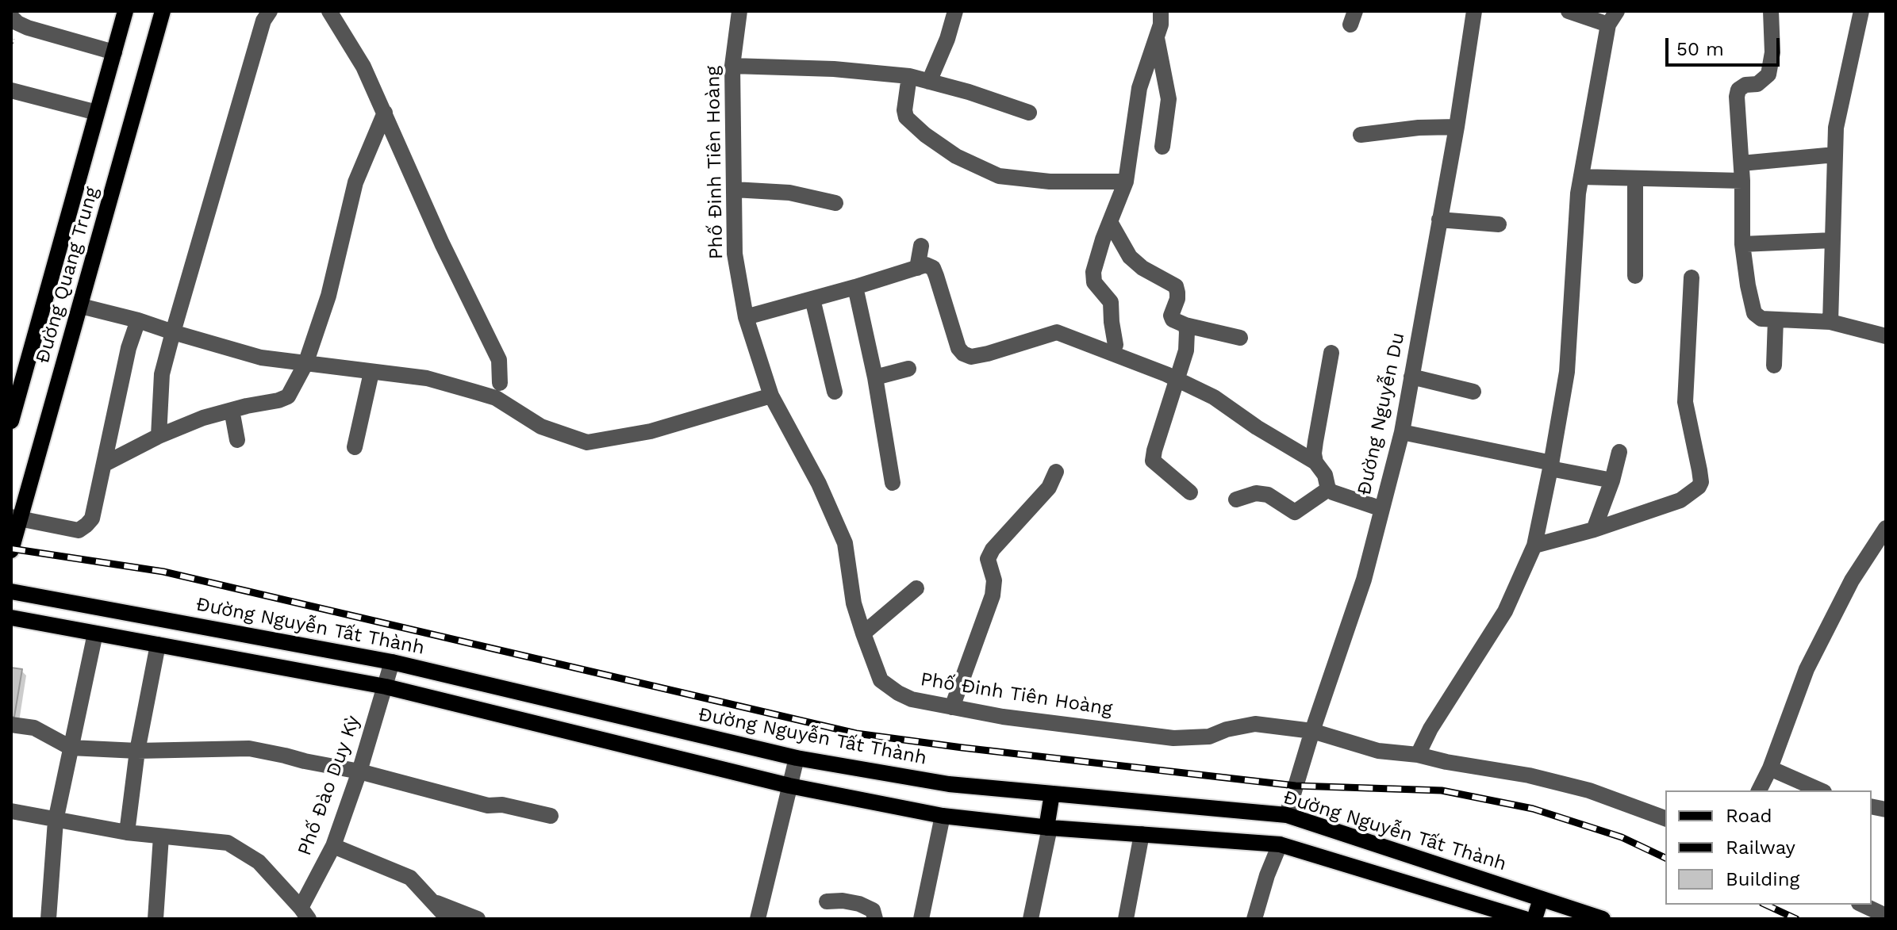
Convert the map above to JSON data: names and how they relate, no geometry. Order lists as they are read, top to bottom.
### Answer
{
  "streets": {
    "main road": ["Đường Quang Trung", "Đường Nguyễn Tất Thành"],
    "street": ["Phố Đinh Tiên Hoàng", "Đường Nguyễn Du", "Phố Đào Duy Kỳ"]
  },
  "crossings": [
    ["Phố Đinh Tiên Hoàng", "Đường Nguyễn Du"],
    ["Đường Nguyễn Du", "Đường Nguyễn Tất Thành"],
    ["Đường Nguyễn Tất Thành", "Phố Đào Duy Kỳ"]
  ],
  "legend": ["Road", "Railway", "Building"],
  "scale_bar": "50 m"
}
